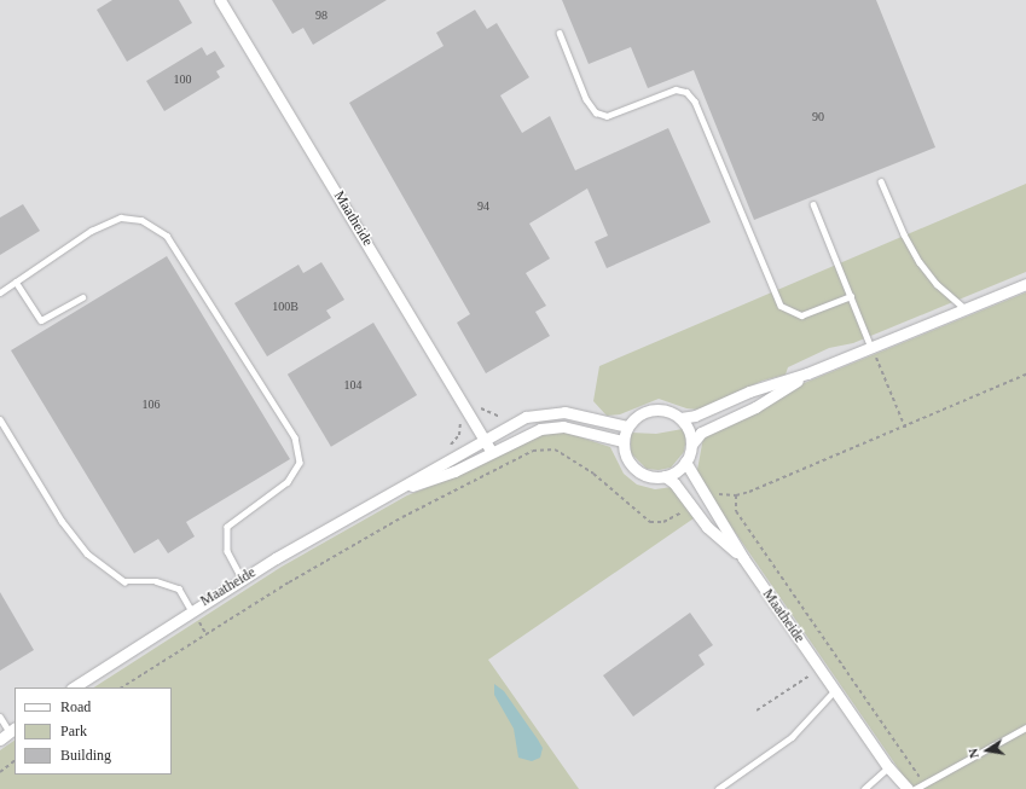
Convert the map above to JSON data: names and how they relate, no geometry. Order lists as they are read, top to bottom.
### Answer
{
  "streets": {
    "street": ["Maatheide"]
  },
  "house_numbers": [
    "98",
    "100",
    "90",
    "94",
    "100B",
    "104",
    "106"
  ],
  "legend": ["Road", "Park", "Building"],
  "north": "left"
}
